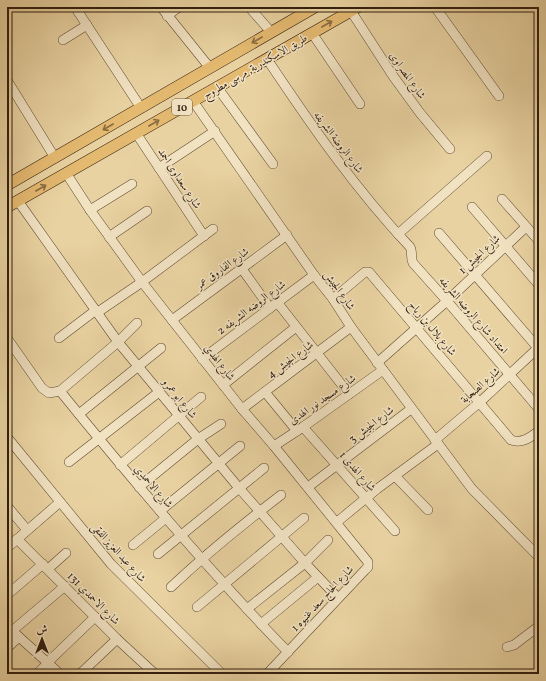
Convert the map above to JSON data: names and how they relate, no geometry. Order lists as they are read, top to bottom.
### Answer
{
  "streets": {
    "main road": ["طريق الاسكندرية, مرسى مطروح", "10"],
    "street": [
      "شارع المصراوى",
      "شارع الروضة الشريفه",
      "شارع سعداوى احمد",
      "شارع الجيش 1",
      "شارع الفاروق عمر",
      "شارع الجيش",
      "شارع الروضه الشريفه 2",
      "امتداد شارع الروضه الشريفه",
      "شارع بلال بن رباح",
      "شارع الجيش 4",
      "شارع الهدي",
      "شارع الصحابة",
      "شارع ابو عمرو",
      "شارع مسجد نور الهدى",
      "شارع الجيش 3",
      "شارع الهدى 1",
      "شارع الاحمدي",
      "شارع عبد العزيز الفقى",
      "شارع الاحمدي 131",
      "شارع الحاج سعد غنيوه 1"
    ]
  },
  "crossings": [
    ["طريق الاسكندرية, مرسى مطروح", "شارع المصراوى"],
    ["طريق الاسكندرية, مرسى مطروح", "شارع الروضة الشريفه"],
    ["طريق الاسكندرية, مرسى مطروح", "شارع سعداوى احمد"],
    ["طريق الاسكندرية, مرسى مطروح", "شارع الجيش"],
    ["طريق الاسكندرية, مرسى مطروح", "شارع الهدي"],
    ["طريق الاسكندرية, مرسى مطروح", "شارع ابو عمرو"],
    ["شارع الروضة الشريفه", "امتداد شارع الروضه الشريفه"],
    ["شارع الجيش 1", "شارع الجيش"],
    ["شارع الجيش 1", "امتداد شارع الروضه الشريفه"],
    ["شارع الجيش 1", "شارع بلال بن رباح"],
    ["شارع الجيش 1", "شارع مسجد نور الهدى"],
    ["شارع الفاروق عمر", "شارع الجيش"],
    ["شارع الفاروق عمر", "شارع الهدي"],
    ["شارع الجيش", "شارع الروضه الشريفه 2"],
    ["شارع الجيش", "شارع بلال بن رباح"],
    ["شارع الجيش", "شارع الجيش 4"],
    ["شارع الجيش", "شارع الصحابة"],
    ["شارع الجيش", "شارع مسجد نور الهدى"],
    ["شارع الجيش", "شارع الجيش 3"],
    ["شارع الروضه الشريفه 2", "شارع الهدي"],
    ["امتداد شارع الروضه الشريفه", "شارع الصحابة"],
    ["شارع بلال بن رباح", "شارع الصحابة"],
    ["شارع الجيش 4", "شارع الهدي"],
    ["شارع الجيش 4", "شارع الهدى 1"],
    ["شارع الهدي", "شارع الصحابة"],
    ["شارع الهدي", "شارع مسجد نور الهدى"],
    ["شارع الهدي", "شارع الجيش 3"],
    ["شارع الهدي", "شارع الحاج سعد غنيوه 1"],
    ["شارع الصحابة", "شارع الهدى 1"],
    ["شارع ابو عمرو", "شارع الحاج سعد غنيوه 1"],
    ["شارع مسجد نور الهدى", "شارع الهدى 1"],
    ["شارع الجيش 3", "شارع الهدى 1"],
    ["شارع الاحمدي", "شارع الحاج سعد غنيوه 1"]
  ],
  "north": "top"
}
